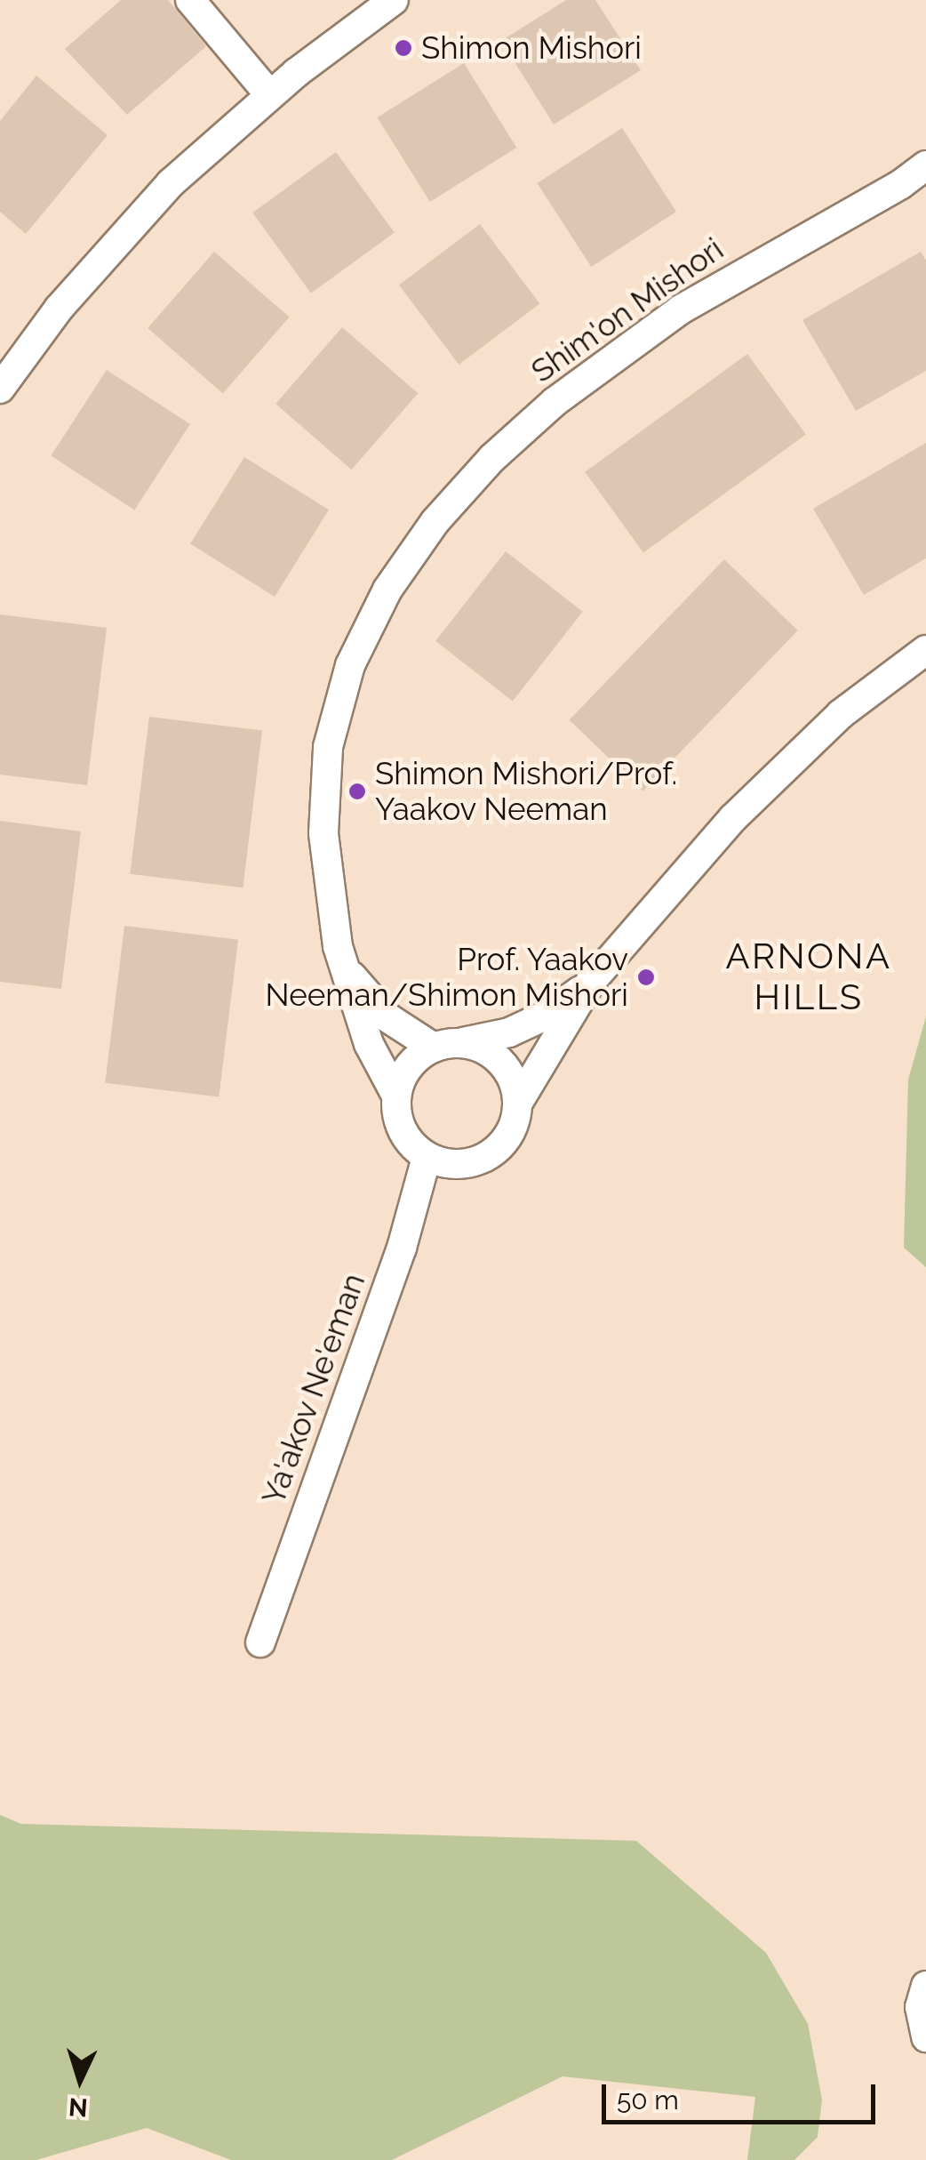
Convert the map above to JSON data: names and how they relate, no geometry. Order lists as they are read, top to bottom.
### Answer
{
  "streets": {
    "street": ["Shim'on Mishori", "Ya'akov Ne'eman"]
  },
  "crossings": [
    ["Shim'on Mishori", "Ya'akov Ne'eman"]
  ],
  "districts": ["ARNONA HILLS"],
  "places": ["Shimon Mishori", "Shimon Mishori/Prof. Yaakov Neeman", "Prof. Yaakov Neeman/Shimon Mishori"],
  "scale_bar": "50 m",
  "north": "bottom"
}
